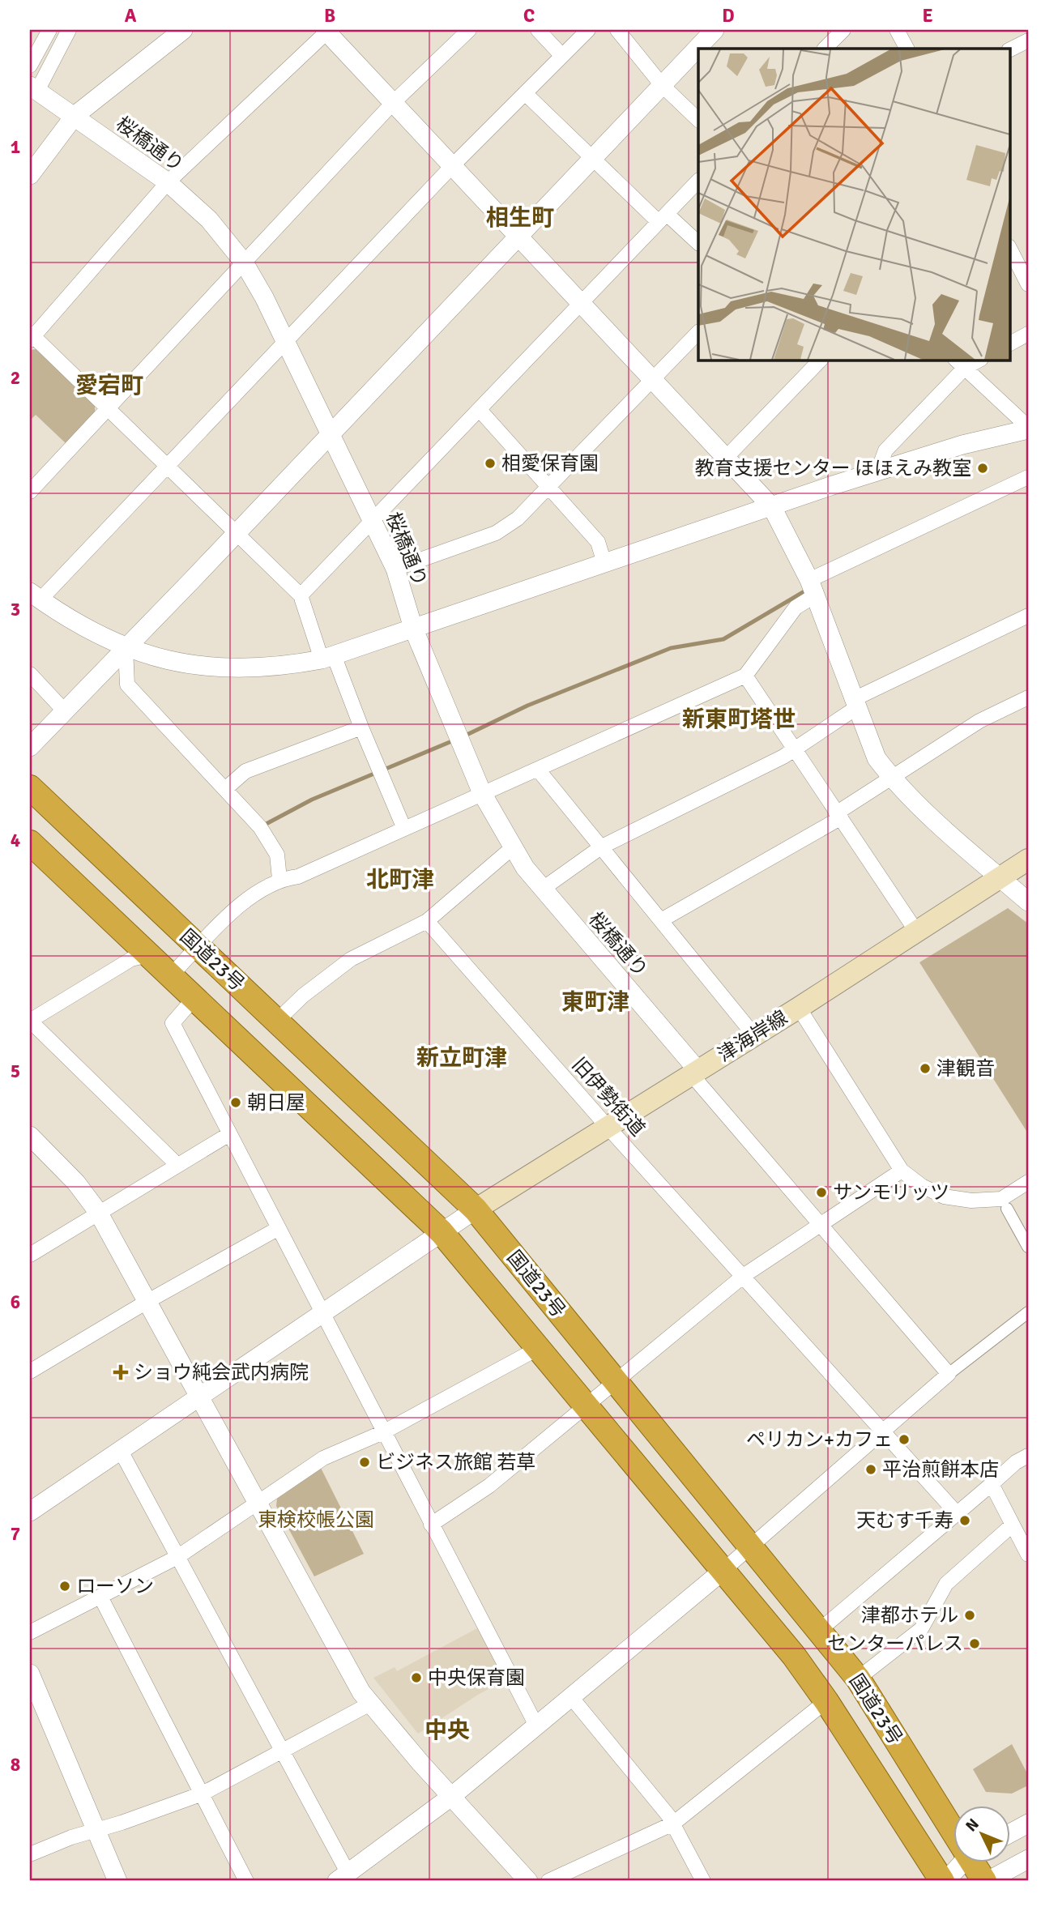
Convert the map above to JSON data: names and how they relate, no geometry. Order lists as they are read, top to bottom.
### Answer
{
  "streets": {
    "highway": ["国道23号"],
    "main road": ["津海岸線"],
    "street": ["桜橋通り", "旧伊勢街道"]
  },
  "crossings": [
    ["桜橋通り", "津海岸線"],
    ["国道23号", "津海岸線"],
    ["津海岸線", "旧伊勢街道"]
  ],
  "districts": [
    "相生町",
    "愛宕町",
    "新東町塔世",
    "北町津",
    "東町津",
    "新立町津",
    "中央"
  ],
  "parks": ["東検校帳公園"],
  "places": {
    "other": [
      "相愛保育園",
      "教育支援センター ほほえみ教室",
      "津観音",
      "朝日屋",
      "サンモリッツ",
      "ペリカン+カフェ",
      "ビジネス旅館 若草",
      "平治煎餅本店",
      "天むす千寿",
      "ローソン",
      "津都ホテル",
      "センターパレス",
      "中央保育園"
    ],
    "health": ["ショウ純会武内病院"]
  },
  "north": "top left",
  "grid": {
    "columns": [
      "A",
      "B",
      "C",
      "D",
      "E"
    ],
    "rows": [
      "1",
      "2",
      "3",
      "4",
      "5",
      "6",
      "7",
      "8"
    ]
  }
}
